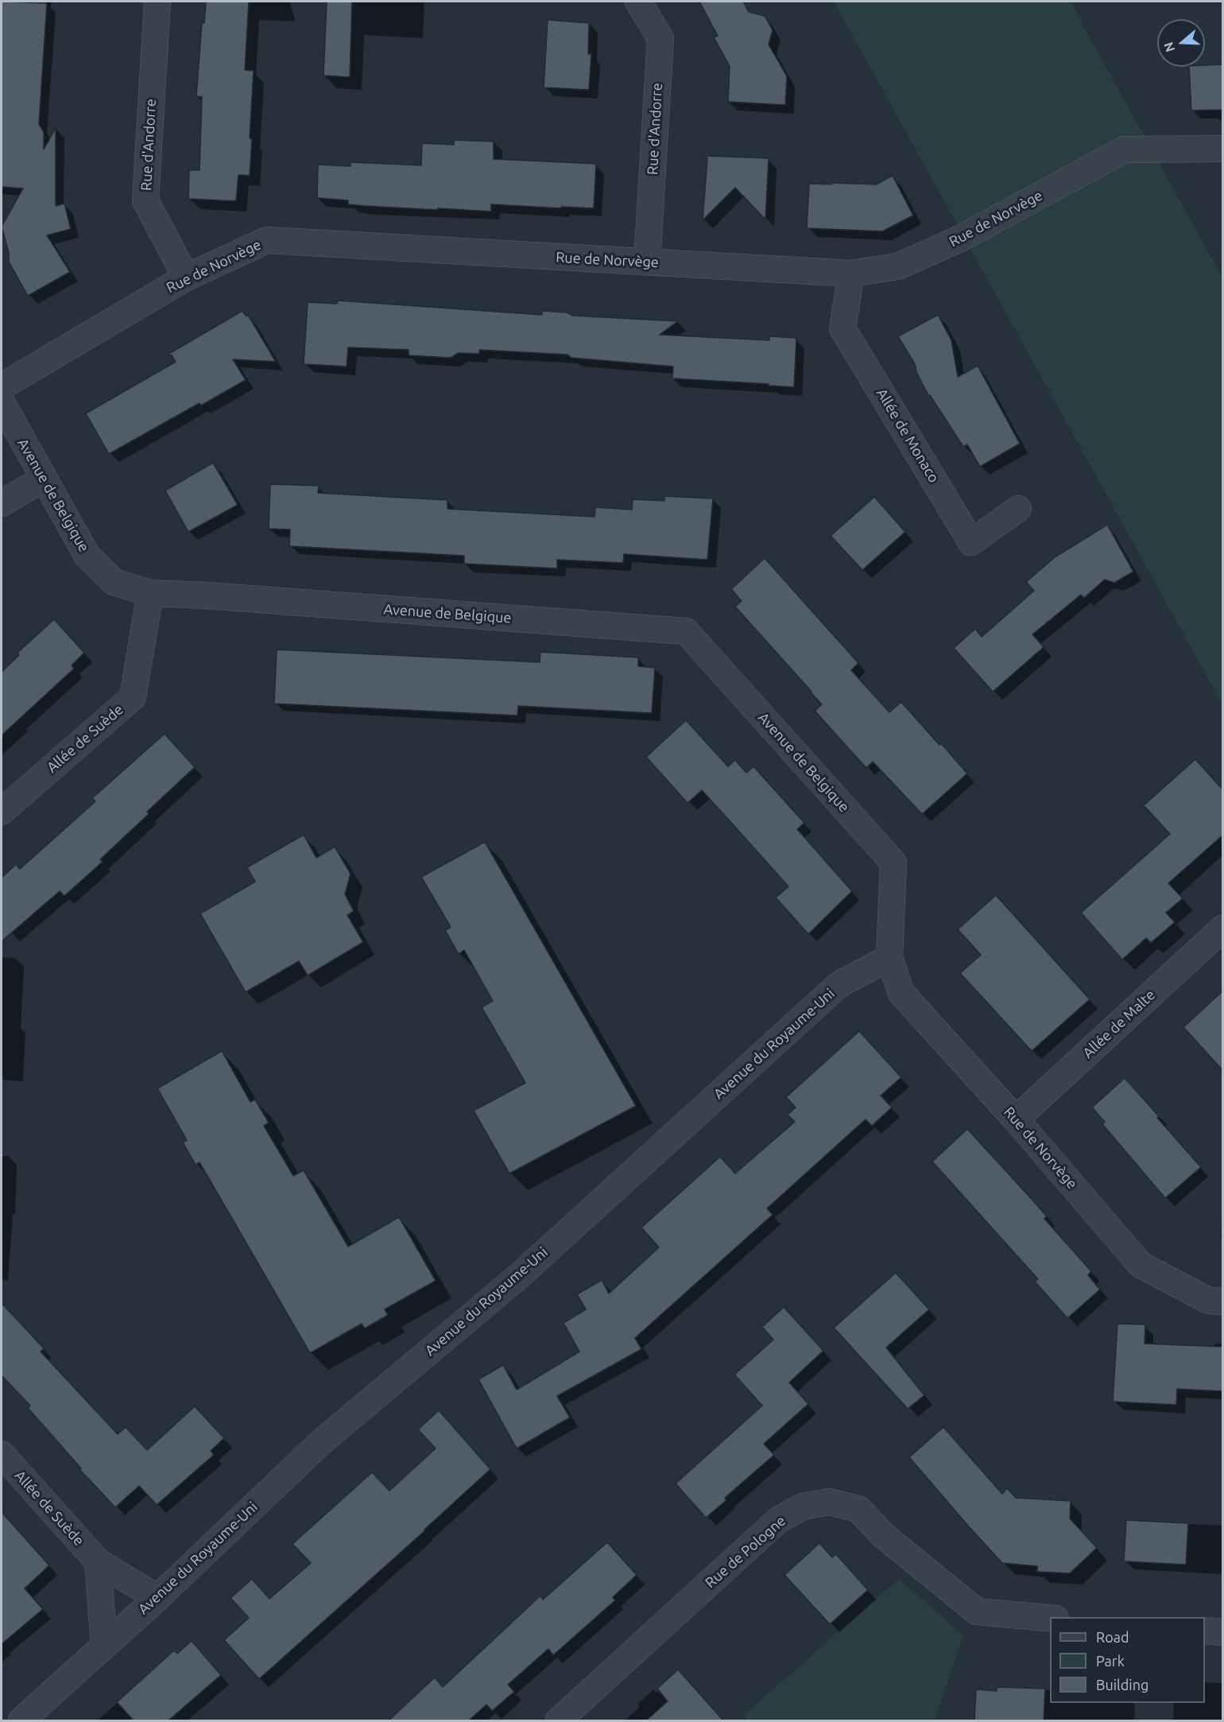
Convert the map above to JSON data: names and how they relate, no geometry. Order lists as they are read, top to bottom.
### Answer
{
  "streets": {
    "street": [
      "Rue d'Andorre",
      "Rue de Norvège",
      "Allée de Monaco",
      "Avenue de Belgique",
      "Allée de Suède",
      "Allée de Malte",
      "Avenue du Royaume-Uni",
      "Rue de Pologne"
    ]
  },
  "crossings": [
    ["Rue d'Andorre", "Rue de Norvège"],
    ["Rue de Norvège", "Allée de Monaco"],
    ["Rue de Norvège", "Avenue de Belgique"],
    ["Rue de Norvège", "Allée de Malte"],
    ["Rue de Norvège", "Avenue du Royaume-Uni"],
    ["Avenue de Belgique", "Allée de Suède"],
    ["Avenue de Belgique", "Avenue du Royaume-Uni"],
    ["Allée de Suède", "Avenue du Royaume-Uni"]
  ],
  "legend": ["Road", "Park", "Building"],
  "north": "left"
}
